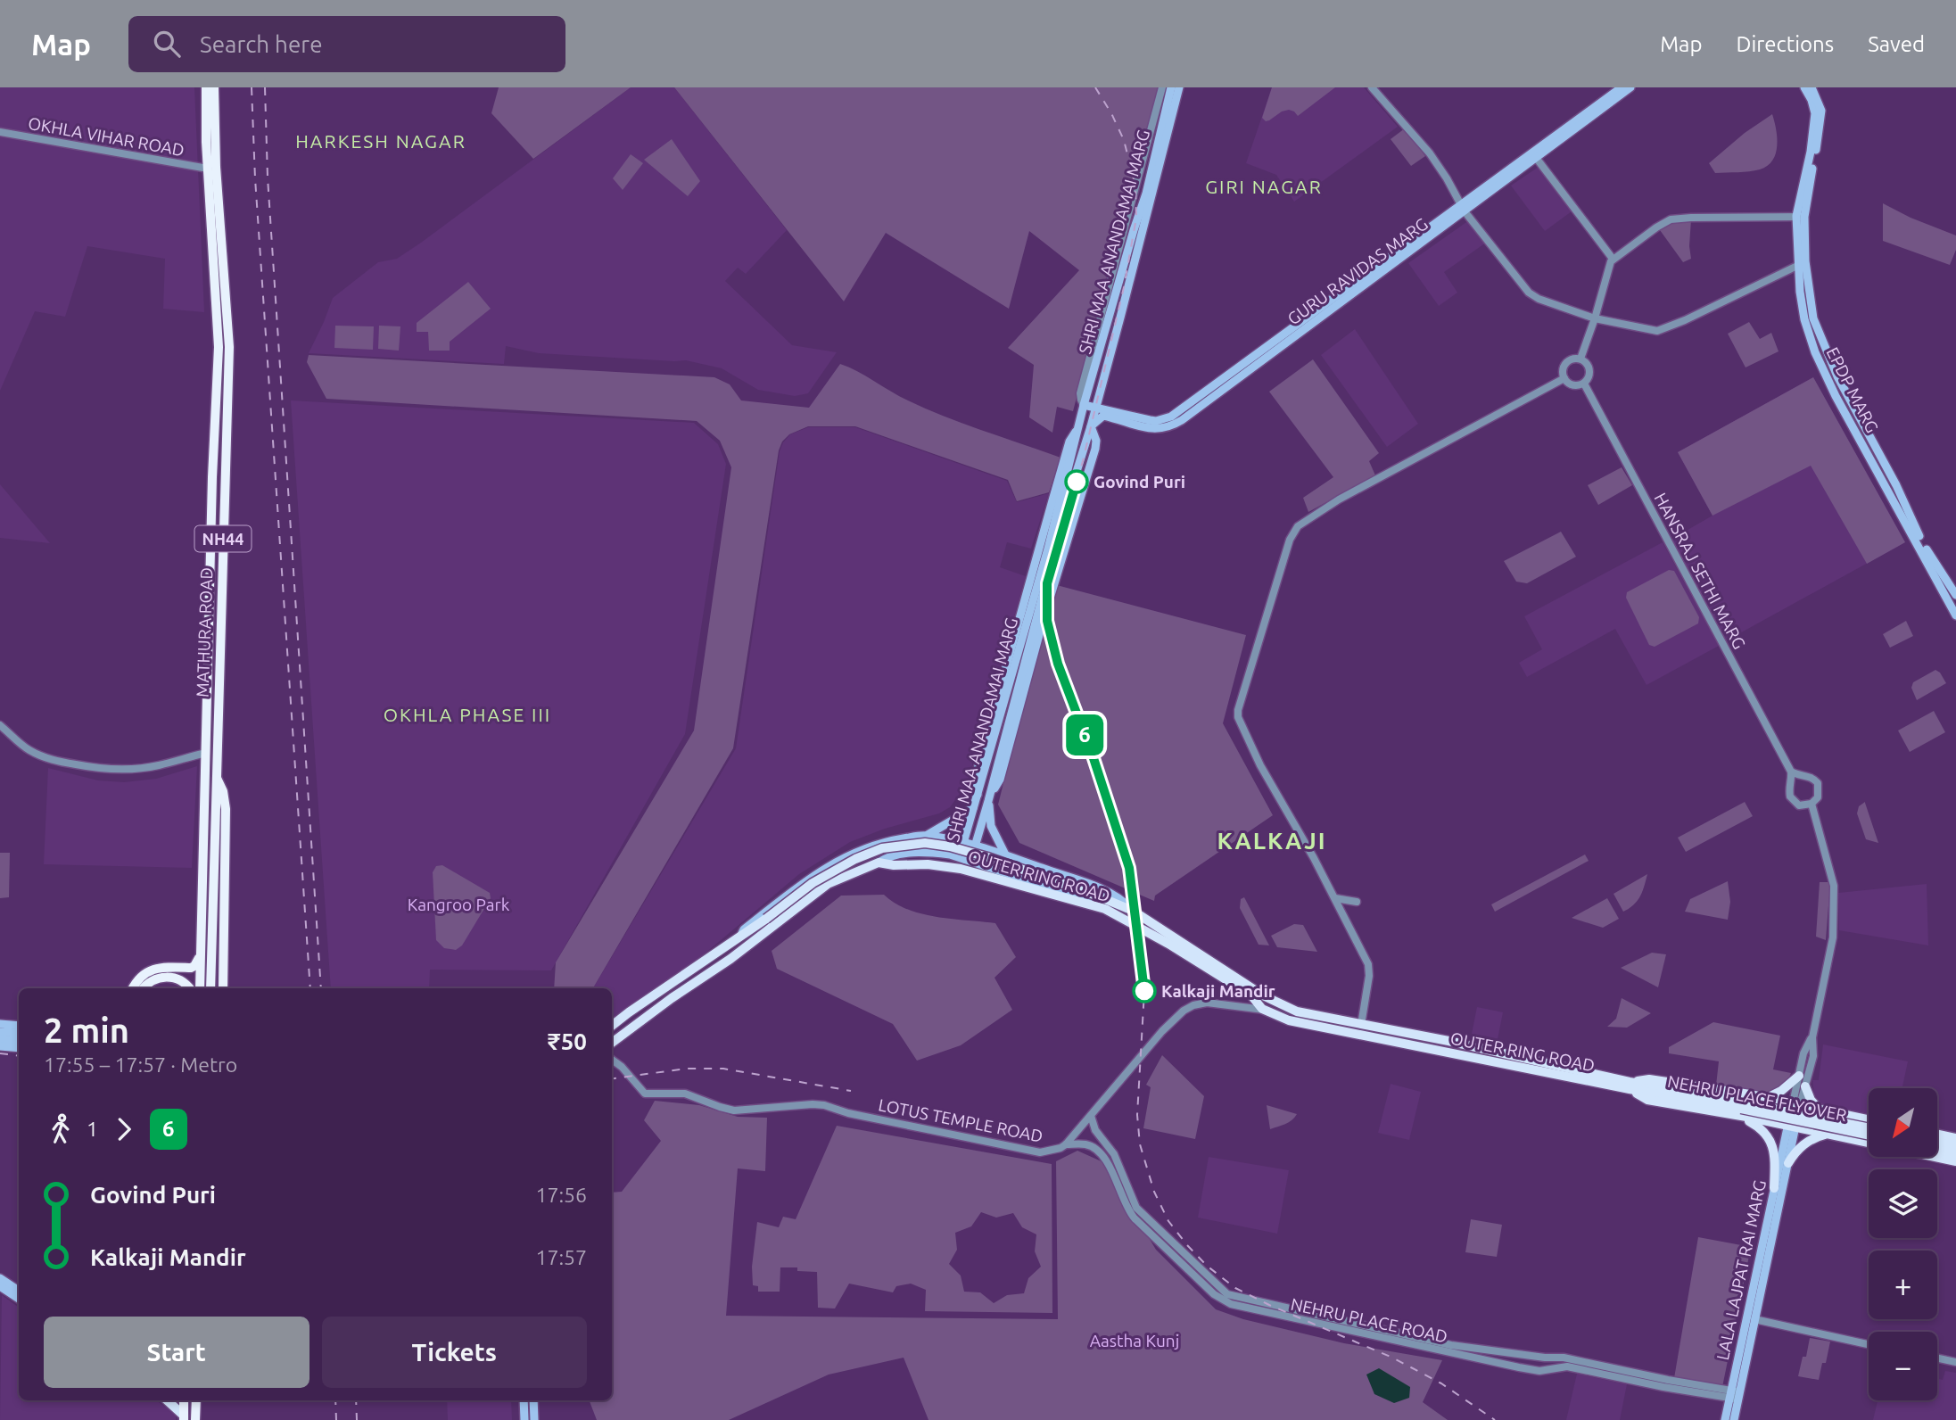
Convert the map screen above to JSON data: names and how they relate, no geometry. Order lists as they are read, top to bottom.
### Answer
{
  "streets": {
    "highway": ["NH44", "MATHURA ROAD"],
    "main road": [
      "SHRI MAA ANANDAMAI MARG",
      "GURU RAVIDAS MARG",
      "EPDP MARG",
      "OUTER RING ROAD",
      "NEHRU PLACE FLYOVER",
      "LALA LAJPAT RAI MARG"
    ],
    "street": [
      "OKHLA VIHAR ROAD",
      "HANSRAJ SETHI MARG",
      "LOTUS TEMPLE ROAD",
      "NEHRU PLACE ROAD"
    ]
  },
  "crossings": [
    ["OKHLA VIHAR ROAD", "MATHURA ROAD"],
    ["SHRI MAA ANANDAMAI MARG", "GURU RAVIDAS MARG"],
    ["OUTER RING ROAD", "NEHRU PLACE FLYOVER"],
    ["OUTER RING ROAD", "LOTUS TEMPLE ROAD"],
    ["LOTUS TEMPLE ROAD", "NEHRU PLACE ROAD"],
    ["LALA LAJPAT RAI MARG", "NEHRU PLACE ROAD"]
  ],
  "districts": [
    "HARKESH NAGAR",
    "GIRI NAGAR",
    "OKHLA PHASE III",
    "KALKAJI"
  ],
  "parks": ["Kangroo Park", "Aastha Kunj"],
  "places": ["Govind Puri", "Kalkaji Mandir"],
  "lines": ["metro line 6"],
  "north": "bottom left",
  "page": {
    "header": "Map",
    "search": "Search here",
    "nav": ["Map", "Directions", "Saved"],
    "on_map": "6",
    "heading": ["2 min", "17:55 – 17:57 · Metro", "₹50"],
    "map_buttons": ["+", "−"],
    "legs": ["1", "6"],
    "list": [
      {
        "name": "Govind Puri",
        "value": "17:56"
      },
      {
        "name": "Kalkaji Mandir",
        "value": "17:57"
      }
    ],
    "buttons": ["Start", "Tickets"]
  }
}
